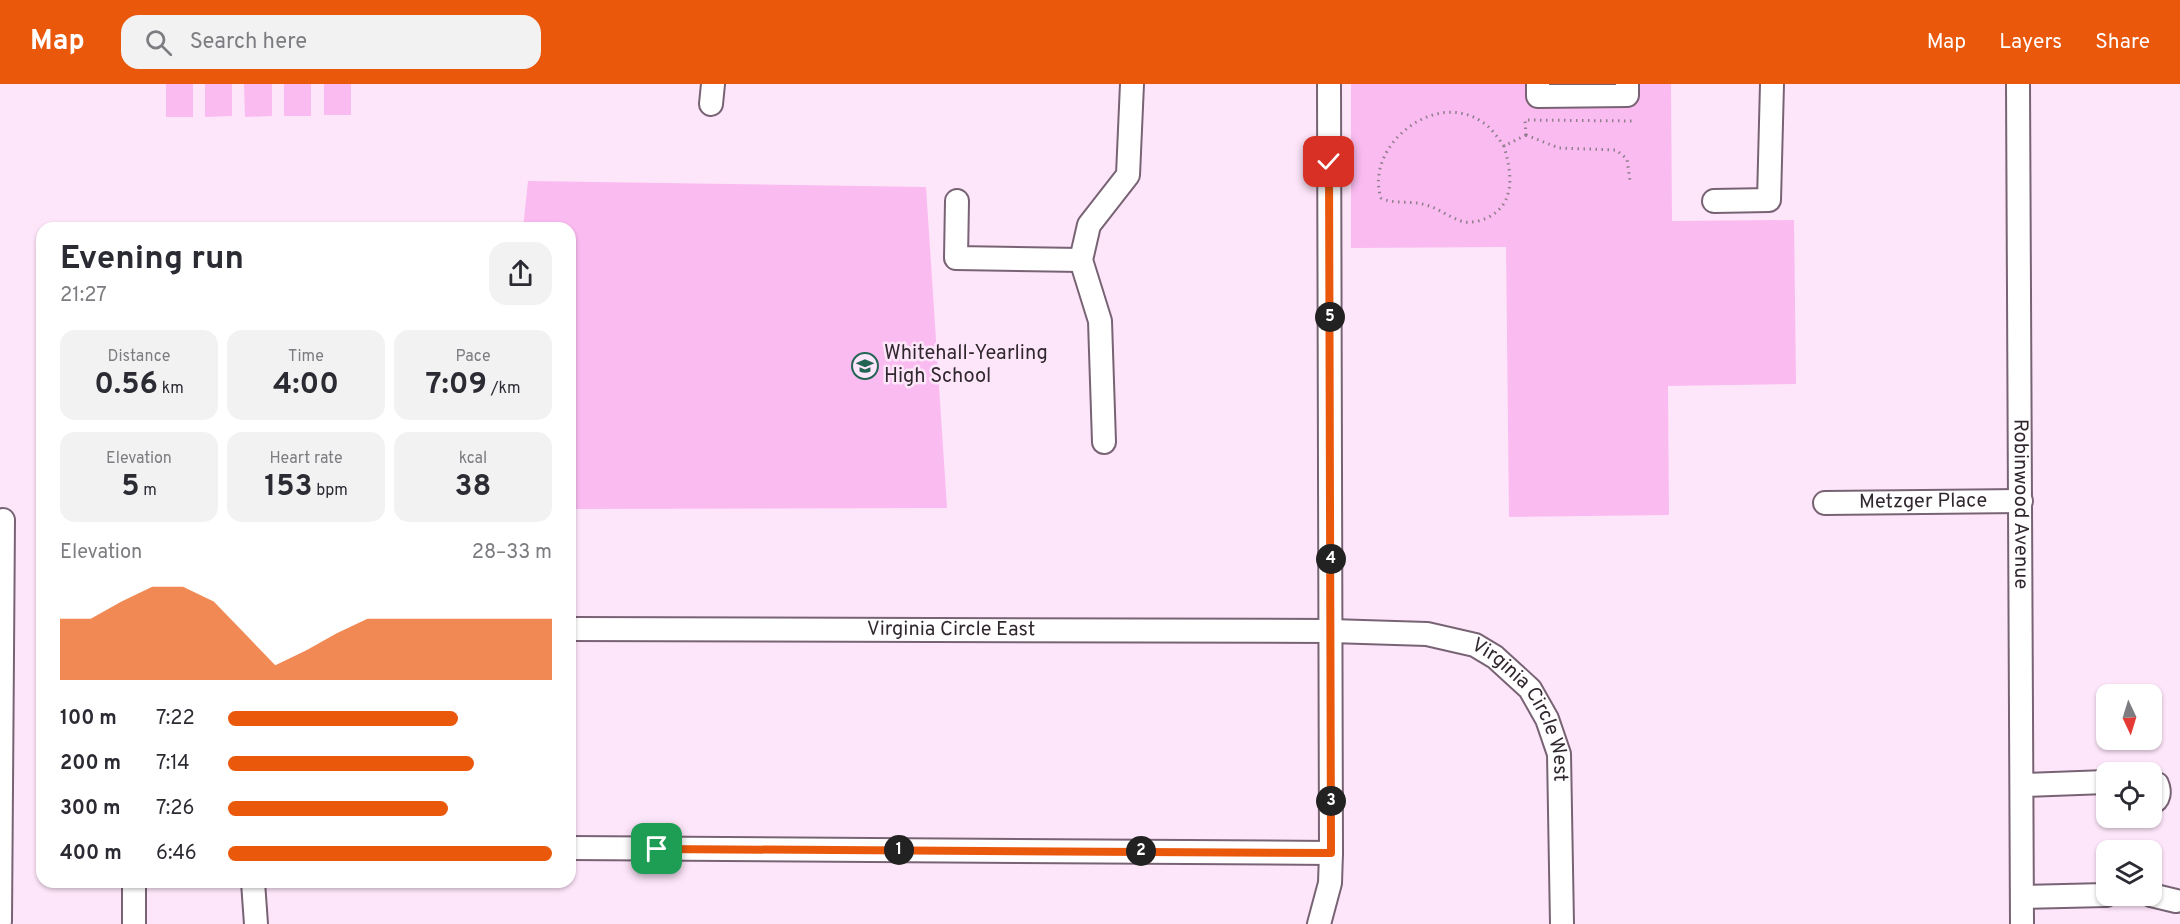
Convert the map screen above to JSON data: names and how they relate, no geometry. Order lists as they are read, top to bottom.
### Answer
{
  "streets": {
    "street": [
      "Metzger Place",
      "Robinwood Avenue",
      "Virginia Circle East",
      "Virginia Circle West"
    ]
  },
  "crossings": [
    ["Metzger Place", "Robinwood Avenue"],
    ["Virginia Circle East", "Virginia Circle West"]
  ],
  "places": {
    "school or university": ["Whitehall-Yearling High School"]
  },
  "north": "bottom",
  "page": {
    "header": "Map",
    "search": "Search here",
    "nav": ["Map", "Layers", "Share"],
    "heading": ["Evening run", "21:27"],
    "pins": [
      "5",
      "4",
      "3",
      "1",
      "2"
    ],
    "stats": [
      ["Distance", "0.56 km"],
      ["Time", "4:00"],
      ["Pace", "7:09 /km"],
      ["Elevation", "5 m"],
      ["Heart rate", "153 bpm"],
      ["kcal", "38"]
    ],
    "chart": ["Elevation", "28–33 m"],
    "list": [
      {
        "name": "100 m",
        "note": "7:22"
      },
      {
        "name": "200 m",
        "note": "7:14"
      },
      {
        "name": "300 m",
        "note": "7:26"
      },
      {
        "name": "400 m",
        "note": "6:46"
      }
    ]
  }
}
